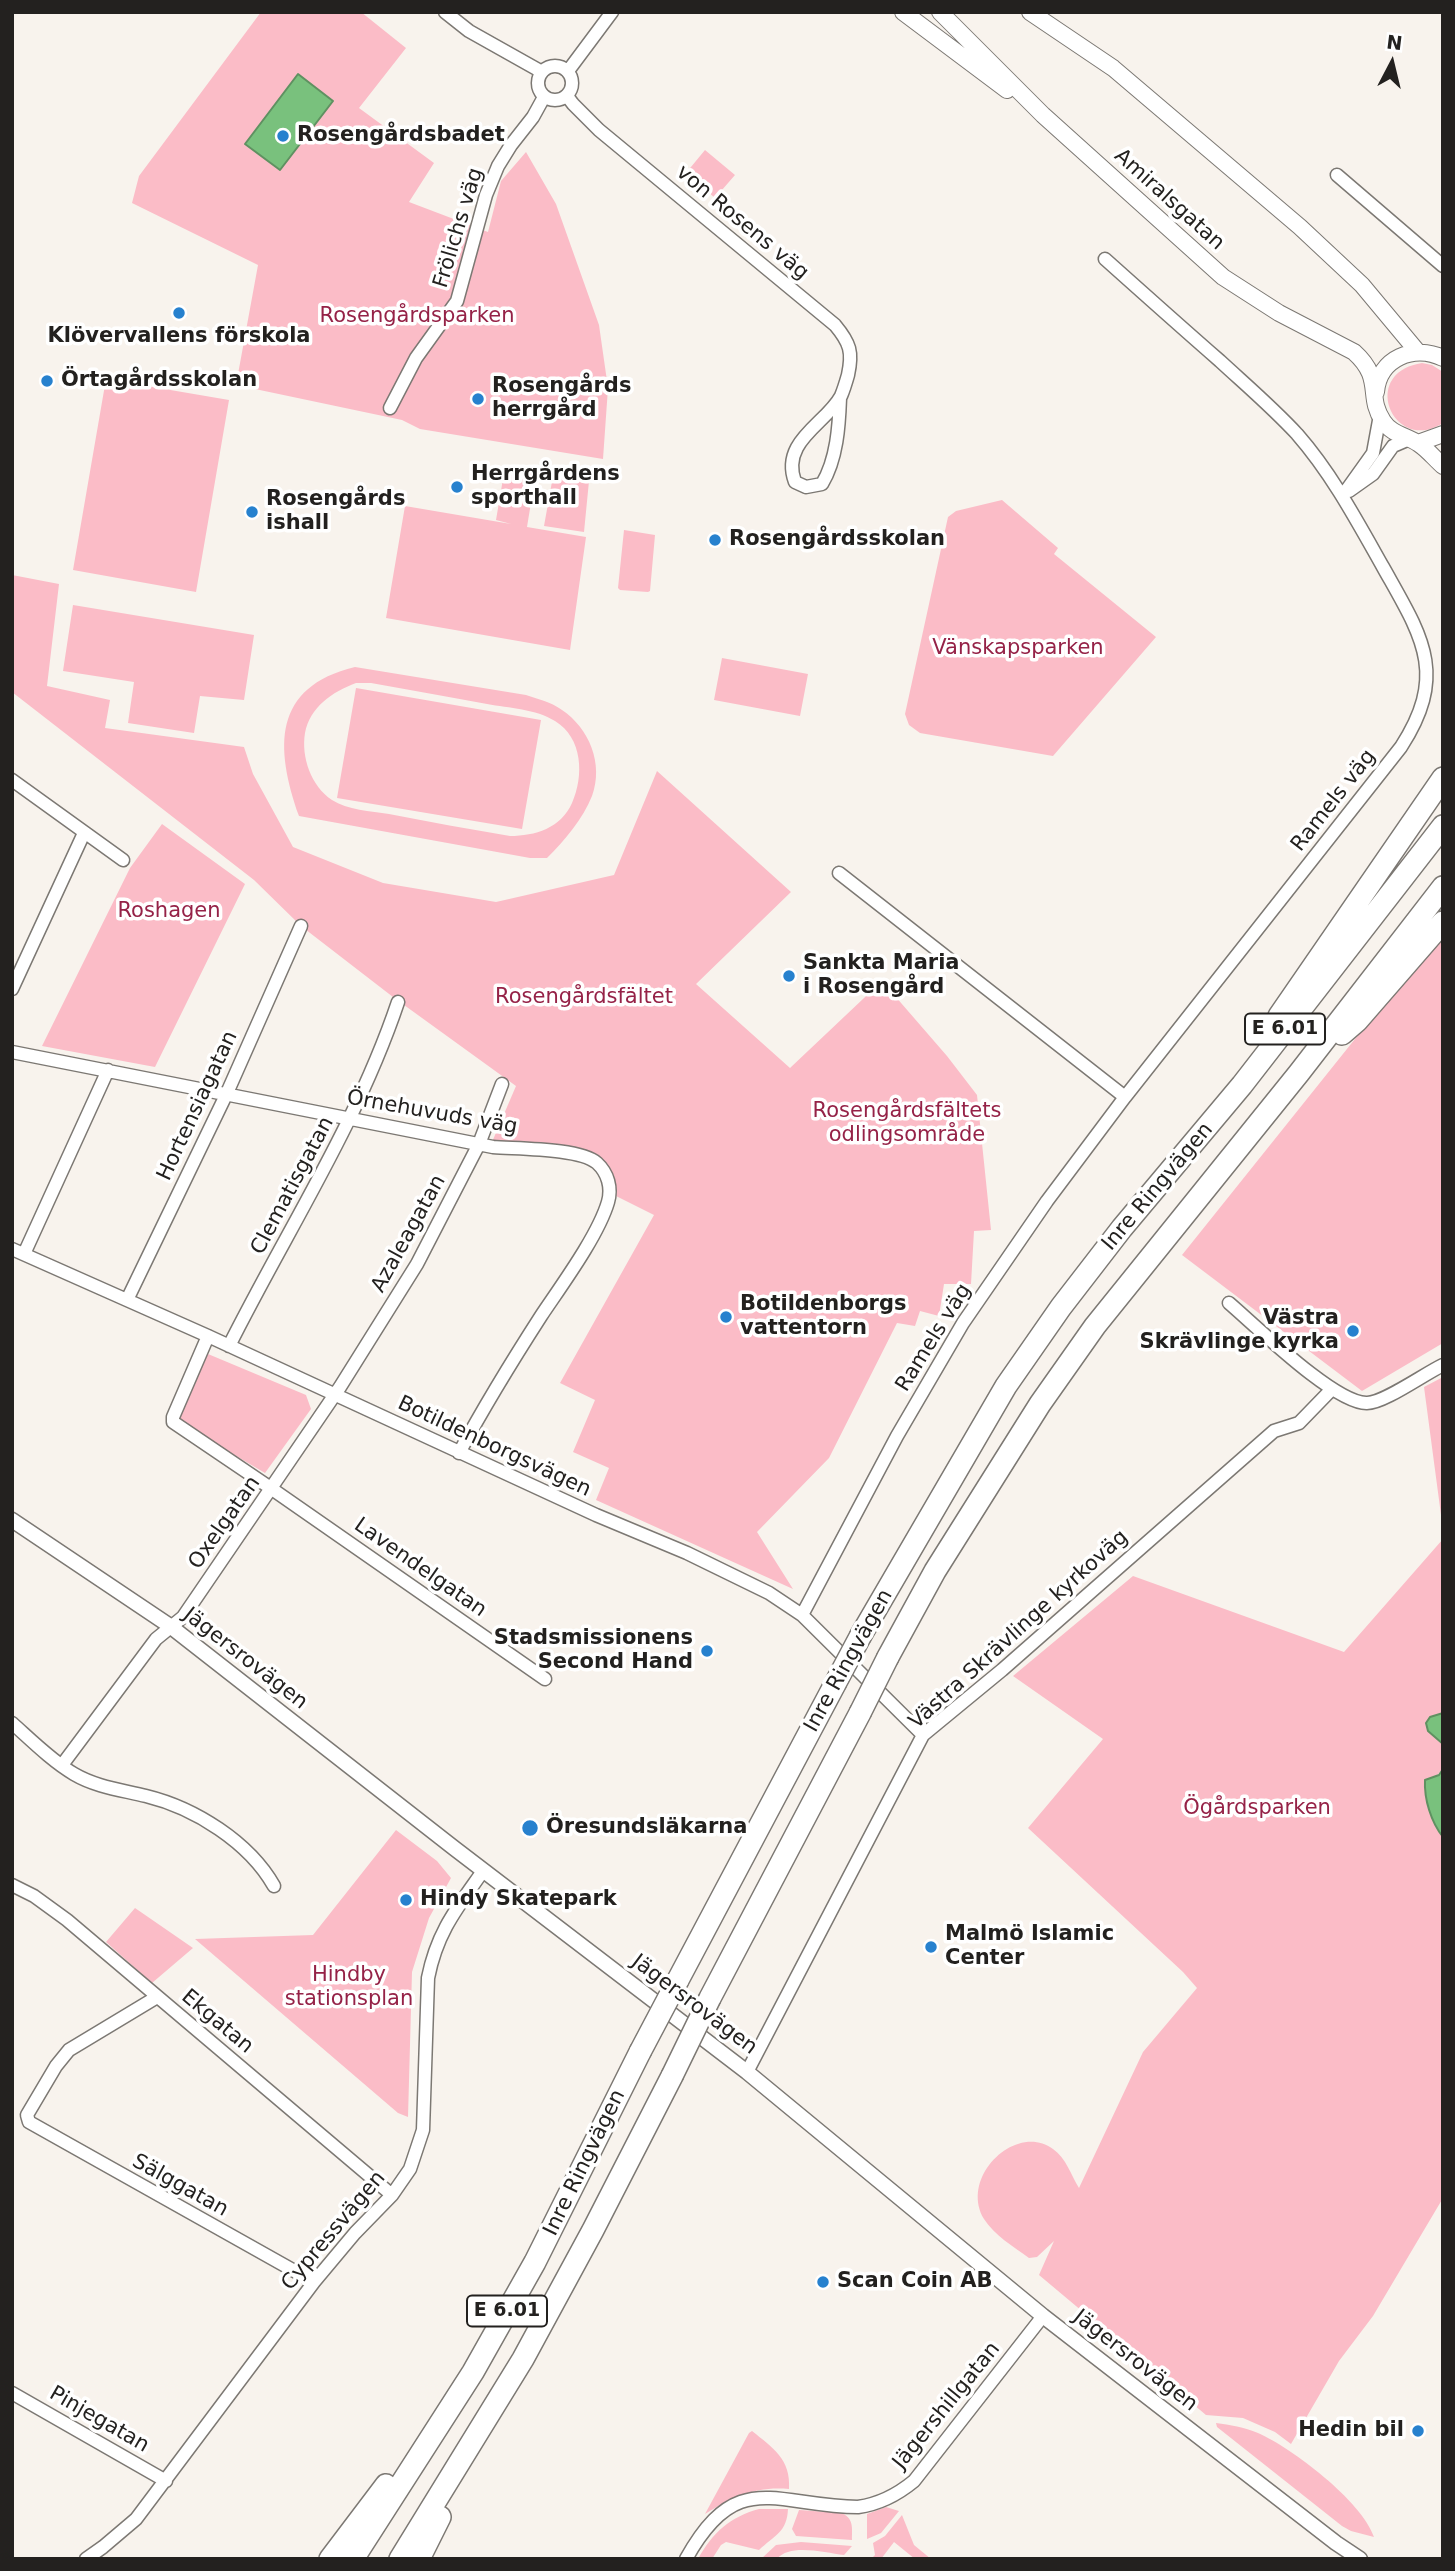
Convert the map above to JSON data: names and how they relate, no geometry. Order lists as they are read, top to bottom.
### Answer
{
  "streets": {
    "highway": ["E 6.01", "Inre Ringvägen"],
    "main road": ["Amiralsgatan"],
    "street": [
      "von Rosens väg",
      "Frölichs väg",
      "Ramels väg",
      "Hortensiagatan",
      "Örnehuvuds väg",
      "Clematisgatan",
      "Azaleagatan",
      "Botildenborgsvägen",
      "Oxelgatan",
      "Lavendelgatan",
      "Västra Skrävlinge kyrkoväg",
      "Jägersrovägen",
      "Ekgatan",
      "Sälggatan",
      "Cypressvägen",
      "Jägershillgatan",
      "Pinjegatan"
    ]
  },
  "crossings": [
    ["von Rosens väg", "Frölichs väg"],
    ["Ramels väg", "Botildenborgsvägen"],
    ["Hortensiagatan", "Örnehuvuds väg"],
    ["Hortensiagatan", "Botildenborgsvägen"],
    ["Örnehuvuds väg", "Clematisgatan"],
    ["Örnehuvuds väg", "Azaleagatan"],
    ["Örnehuvuds väg", "Botildenborgsvägen"],
    ["Clematisgatan", "Botildenborgsvägen"],
    ["Azaleagatan", "Botildenborgsvägen"],
    ["Azaleagatan", "Oxelgatan"],
    ["Botildenborgsvägen", "Oxelgatan"],
    ["Botildenborgsvägen", "Lavendelgatan"],
    ["Botildenborgsvägen", "Västra Skrävlinge kyrkoväg"],
    ["Oxelgatan", "Lavendelgatan"],
    ["Oxelgatan", "Jägersrovägen"],
    ["Västra Skrävlinge kyrkoväg", "Jägersrovägen"],
    ["Jägersrovägen", "Cypressvägen"],
    ["Jägersrovägen", "Jägershillgatan"],
    ["Ekgatan", "Sälggatan"],
    ["Ekgatan", "Cypressvägen"],
    ["Sälggatan", "Cypressvägen"],
    ["Cypressvägen", "Pinjegatan"]
  ],
  "parks": [
    "Rosengårdsparken",
    "Vänskapsparken",
    "Roshagen",
    "Rosengårdsfältet",
    "Rosengårdsfältets odlingsområde",
    "Ögårdsparken",
    "Hindby stationsplan"
  ],
  "places": [
    "Rosengårdsbadet",
    "Klövervallens förskola",
    "Örtagårdsskolan",
    "Rosengårds herrgård",
    "Herrgårdens sporthall",
    "Rosengårds ishall",
    "Rosengårdsskolan",
    "Sankta Maria i Rosengård",
    "Botildenborgs vattentorn",
    "Västra Skrävlinge kyrka",
    "Stadsmissionens Second Hand",
    "Öresundsläkarna",
    "Hindy Skatepark",
    "Malmö Islamic Center",
    "Scan Coin AB",
    "Hedin bil"
  ],
  "north": "top"
}
